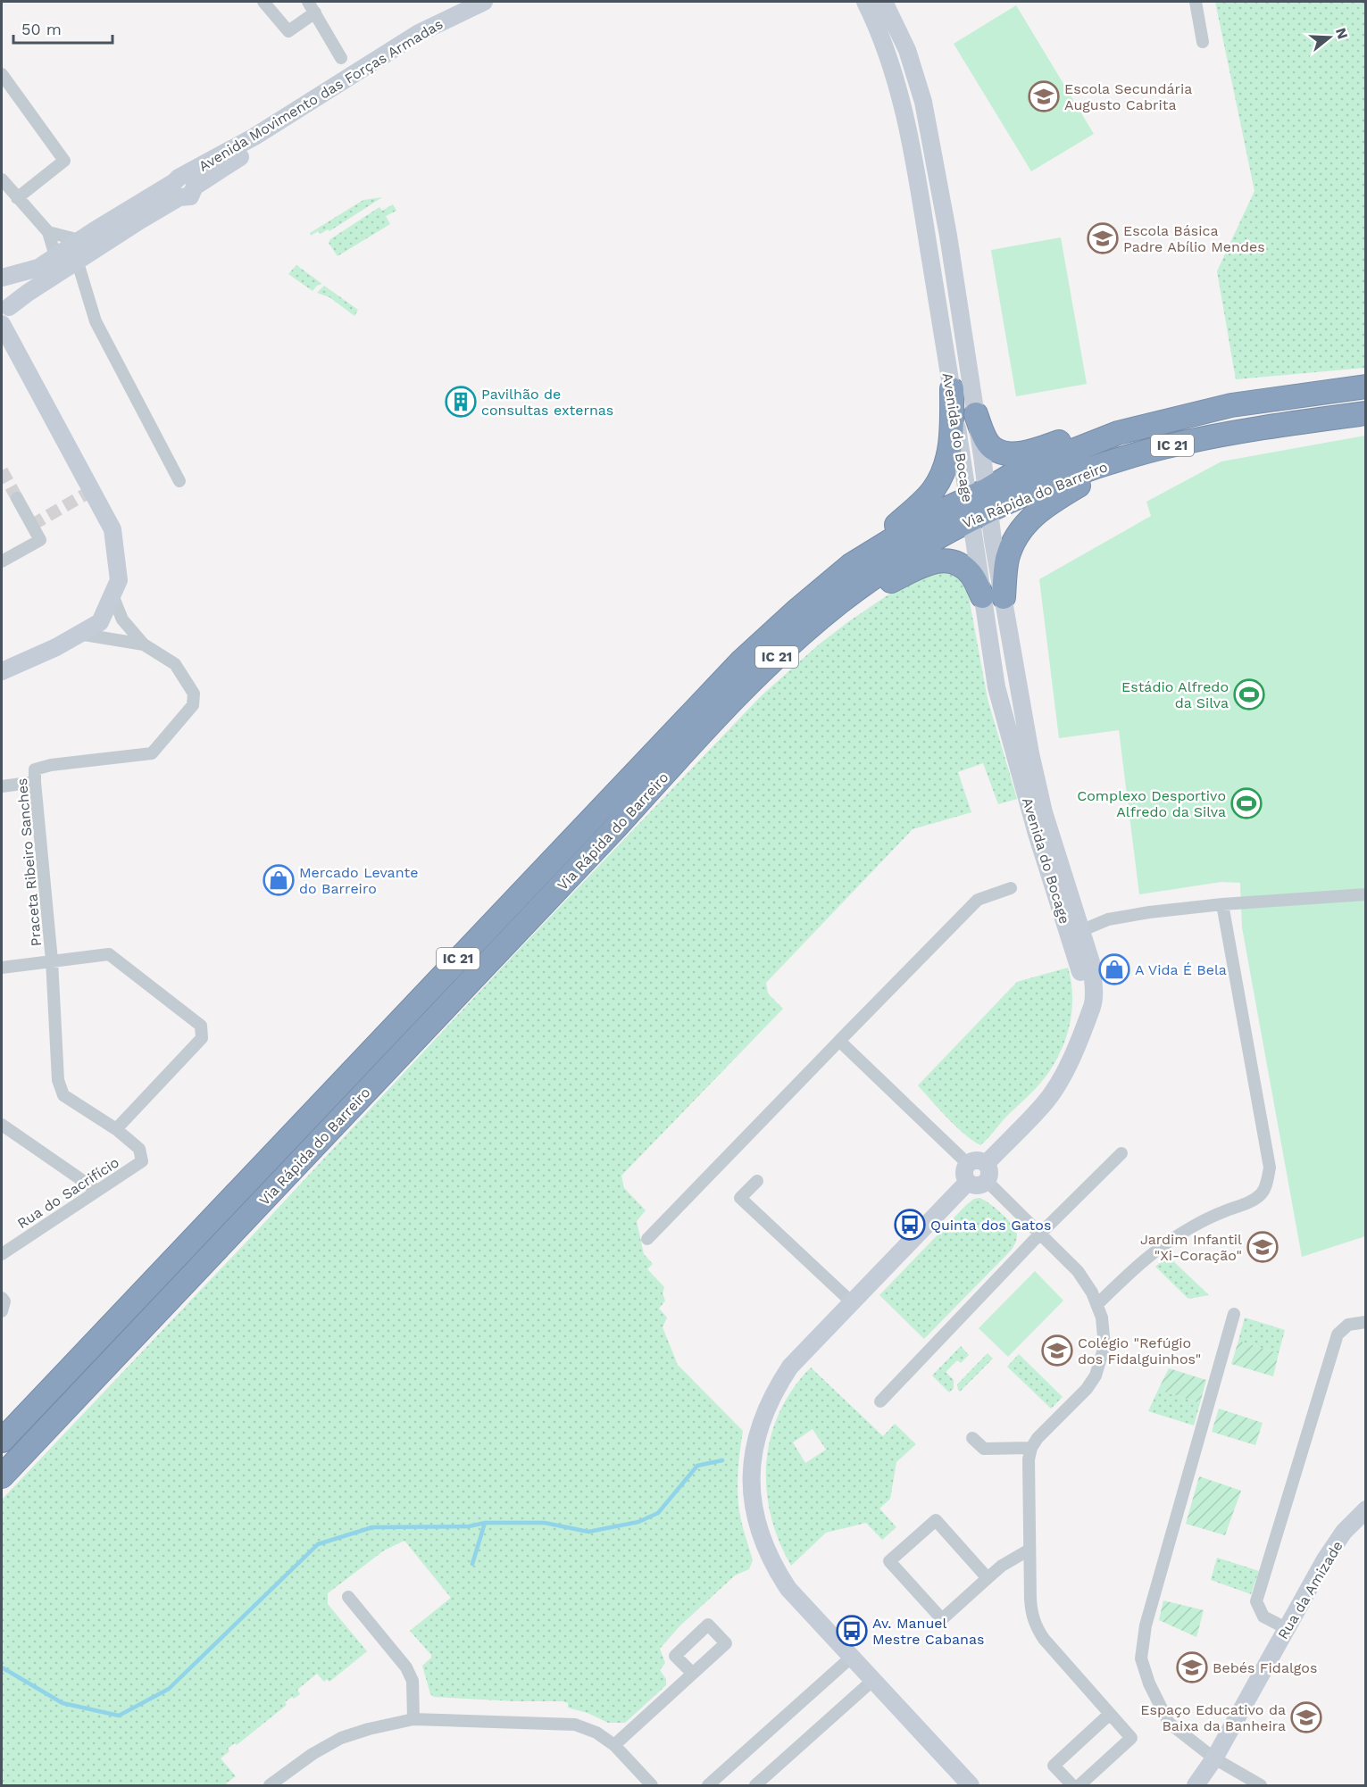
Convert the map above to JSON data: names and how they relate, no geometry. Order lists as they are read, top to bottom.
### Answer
{
  "streets": {
    "highway": ["IC 21", "Via Rápida do Barreiro"],
    "main road": ["Avenida Movimento das Forças Armadas", "Avenida do Bocage", "Rua da Amizade"],
    "street": ["Praceta Ribeiro Sanches", "Rua do Sacrifício"]
  },
  "crossings": [
    ["Avenida do Bocage", "Via Rápida do Barreiro"],
    ["Praceta Ribeiro Sanches", "Rua do Sacrifício"]
  ],
  "places": {
    "school or university": [
      "Escola Secundária Augusto Cabrita",
      "Escola Básica Padre Abílio Mendes",
      "Jardim Infantil \"Xi-Coração\"",
      "Colégio \"Refúgio dos Fidalguinhos\"",
      "Bebés Fidalgos",
      "Espaço Educativo da Baixa da Banheira"
    ],
    "building": ["Pavilhão de consultas externas"],
    "sports": ["Estádio Alfredo da Silva", "Complexo Desportivo Alfredo da Silva"],
    "shop": ["Mercado Levante do Barreiro", "A Vida É Bela"],
    "bus stop": ["Quinta dos Gatos", "Av. Manuel Mestre Cabanas"]
  },
  "scale_bar": "50 m",
  "north": "right"
}
